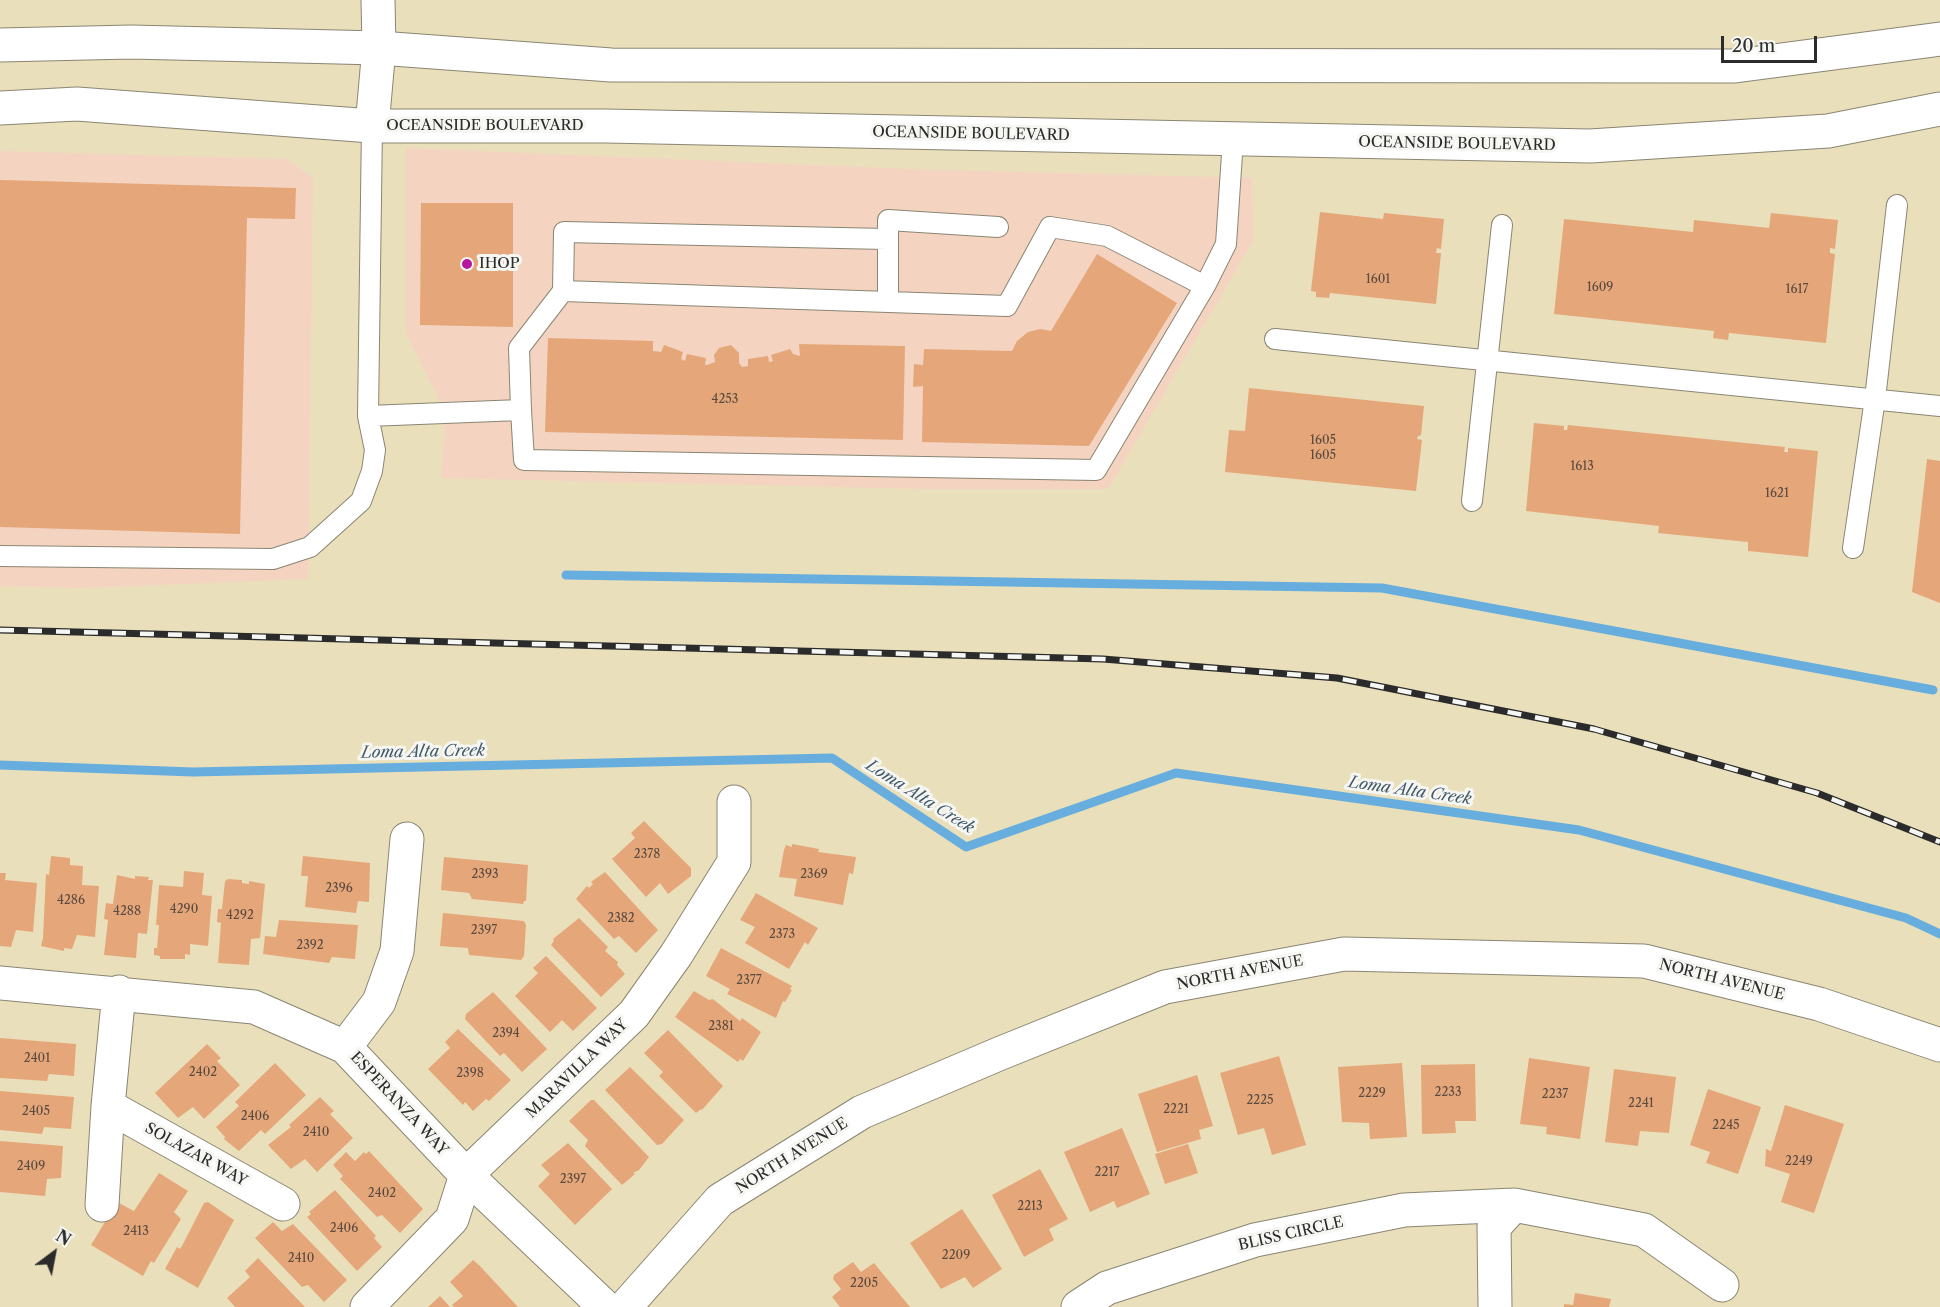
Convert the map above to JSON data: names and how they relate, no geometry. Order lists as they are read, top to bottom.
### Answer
{
  "streets": {
    "main road": [
      "OCEANSIDE BOULEVARD",
      "NORTH AVENUE",
      "MARAVILLA WAY",
      "ESPERANZA WAY",
      "SOLAZAR WAY",
      "BLISS CIRCLE"
    ]
  },
  "crossings": [
    ["MARAVILLA WAY", "ESPERANZA WAY"]
  ],
  "water": ["Loma Alta Creek"],
  "places": ["IHOP"],
  "house_numbers": [
    "1601",
    "1609",
    "1617",
    "4253",
    "1605",
    "1605",
    "1613",
    "1621",
    "2378",
    "2393",
    "2369",
    "2396",
    "4286",
    "4290",
    "4288",
    "4292",
    "2382",
    "2397",
    "2373",
    "2392",
    "2377",
    "2381",
    "2394",
    "2401",
    "2402",
    "2398",
    "2233",
    "2229",
    "2237",
    "2225",
    "2241",
    "2221",
    "2405",
    "2406",
    "2245",
    "2410",
    "2249",
    "2409",
    "2217",
    "2397",
    "2402",
    "2213",
    "2406",
    "2413",
    "2209",
    "2410",
    "2205"
  ],
  "scale_bar": "20 m",
  "north": "top right"
}
